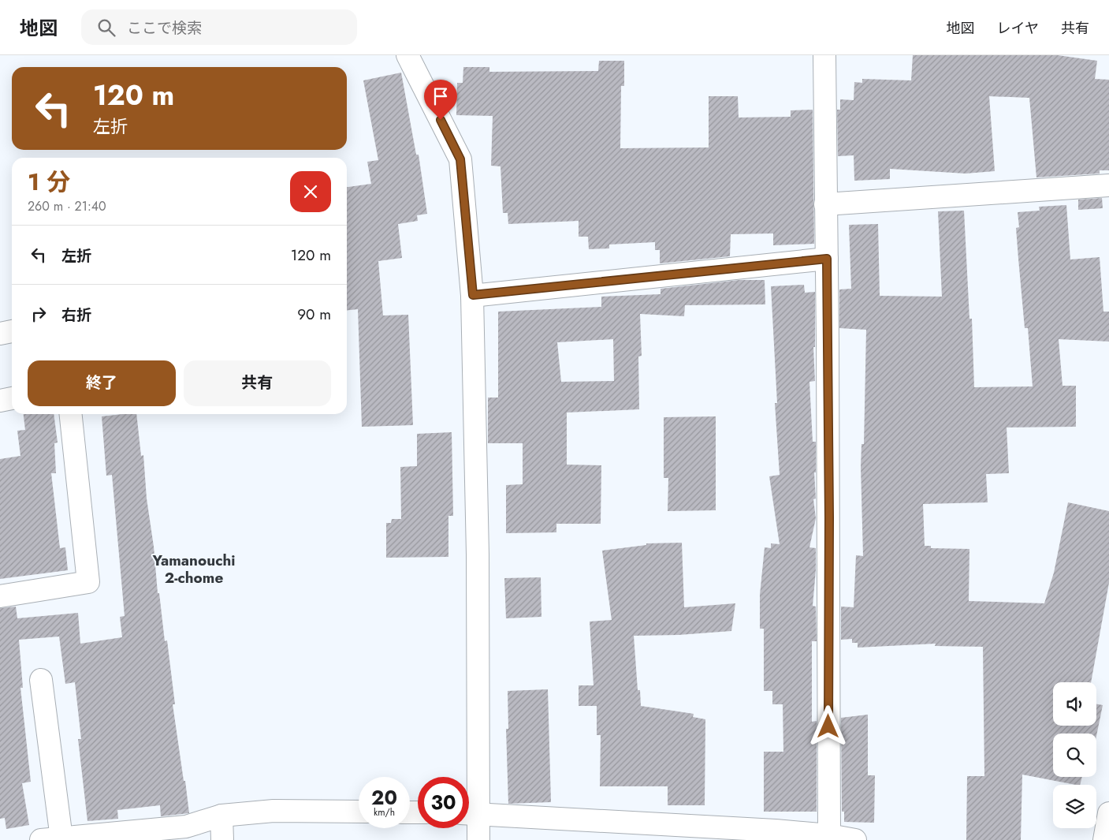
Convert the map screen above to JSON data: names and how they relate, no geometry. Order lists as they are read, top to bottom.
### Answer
{
  "districts": ["Yamanouchi 2-chome"],
  "page": {
    "header": "地図",
    "search": "ここで検索",
    "nav": ["地図", "レイヤ", "共有"],
    "turn": ["120 m", "左折"],
    "heading": ["1 分", "260 m · 21:40"],
    "list": [
      {
        "name": "左折",
        "value": "120 m"
      },
      {
        "name": "右折",
        "value": "90 m"
      }
    ],
    "buttons": ["終了", "共有"],
    "speed": "20 km/h",
    "limit": "30"
  }
}
